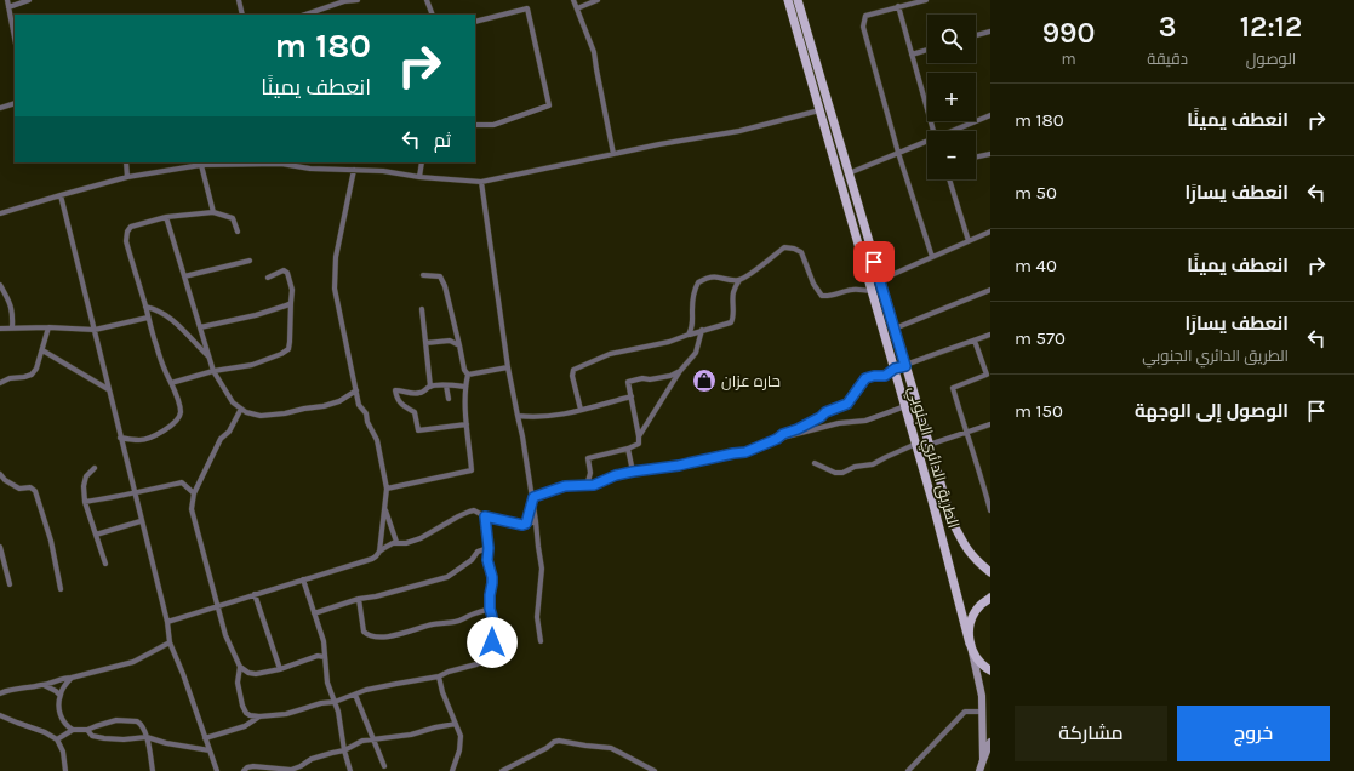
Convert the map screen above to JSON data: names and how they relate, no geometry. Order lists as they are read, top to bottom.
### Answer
{
  "streets": {
    "main road": ["الطريق الدائري الجنوبي"]
  },
  "places": {
    "shop": ["حاره عزان"]
  },
  "page": {
    "eta": [
      "12:12",
      "الوصول",
      "3",
      "دقيقة",
      "990",
      "m"
    ],
    "map_buttons": ["+", "−"],
    "turn": ["180 m", "انعطف يمينًا"],
    "list": [
      {
        "name": "انعطف يمينًا",
        "value": "180 m"
      },
      {
        "name": "انعطف يسارًا",
        "value": "50 m"
      },
      {
        "name": "انعطف يمينًا",
        "value": "40 m"
      },
      {
        "name": "انعطف يسارًا",
        "note": "الطريق الدائري الجنوبي",
        "value": "570 m"
      },
      {
        "name": "الوصول إلى الوجهة",
        "value": "150 m"
      }
    ],
    "then": "ثم",
    "buttons": ["خروج", "مشاركة"]
  }
}
